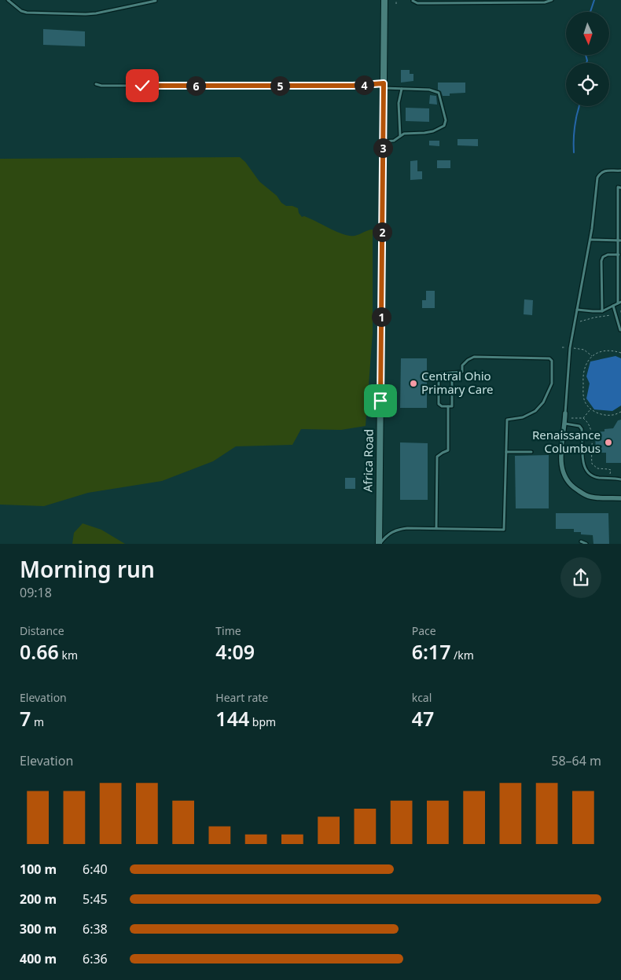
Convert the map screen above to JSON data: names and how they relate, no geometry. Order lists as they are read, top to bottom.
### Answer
{
  "streets": {
    "street": ["Africa Road"]
  },
  "places": ["Central Ohio Primary Care", "Renaissance Columbus"],
  "north": "bottom",
  "page": {
    "pins": [
      "4",
      "5",
      "6",
      "3",
      "2",
      "1"
    ],
    "heading": ["Morning run", "09:18"],
    "stats": [
      ["Distance", "0.66 km"],
      ["Time", "4:09"],
      ["Pace", "6:17 /km"],
      ["Elevation", "7 m"],
      ["Heart rate", "144 bpm"],
      ["kcal", "47"]
    ],
    "chart": ["Elevation", "58–64 m"],
    "list": [
      {
        "name": "100 m",
        "note": "6:40"
      },
      {
        "name": "200 m",
        "note": "5:45"
      },
      {
        "name": "300 m",
        "note": "6:38"
      },
      {
        "name": "400 m",
        "note": "6:36"
      }
    ]
  }
}
